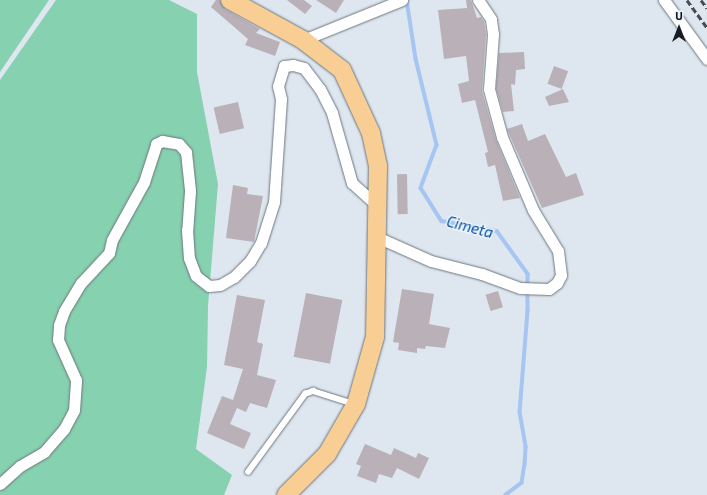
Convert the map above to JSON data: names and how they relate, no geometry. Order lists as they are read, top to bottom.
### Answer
{
  "water": ["Cimeta"],
  "north": "top"
}
